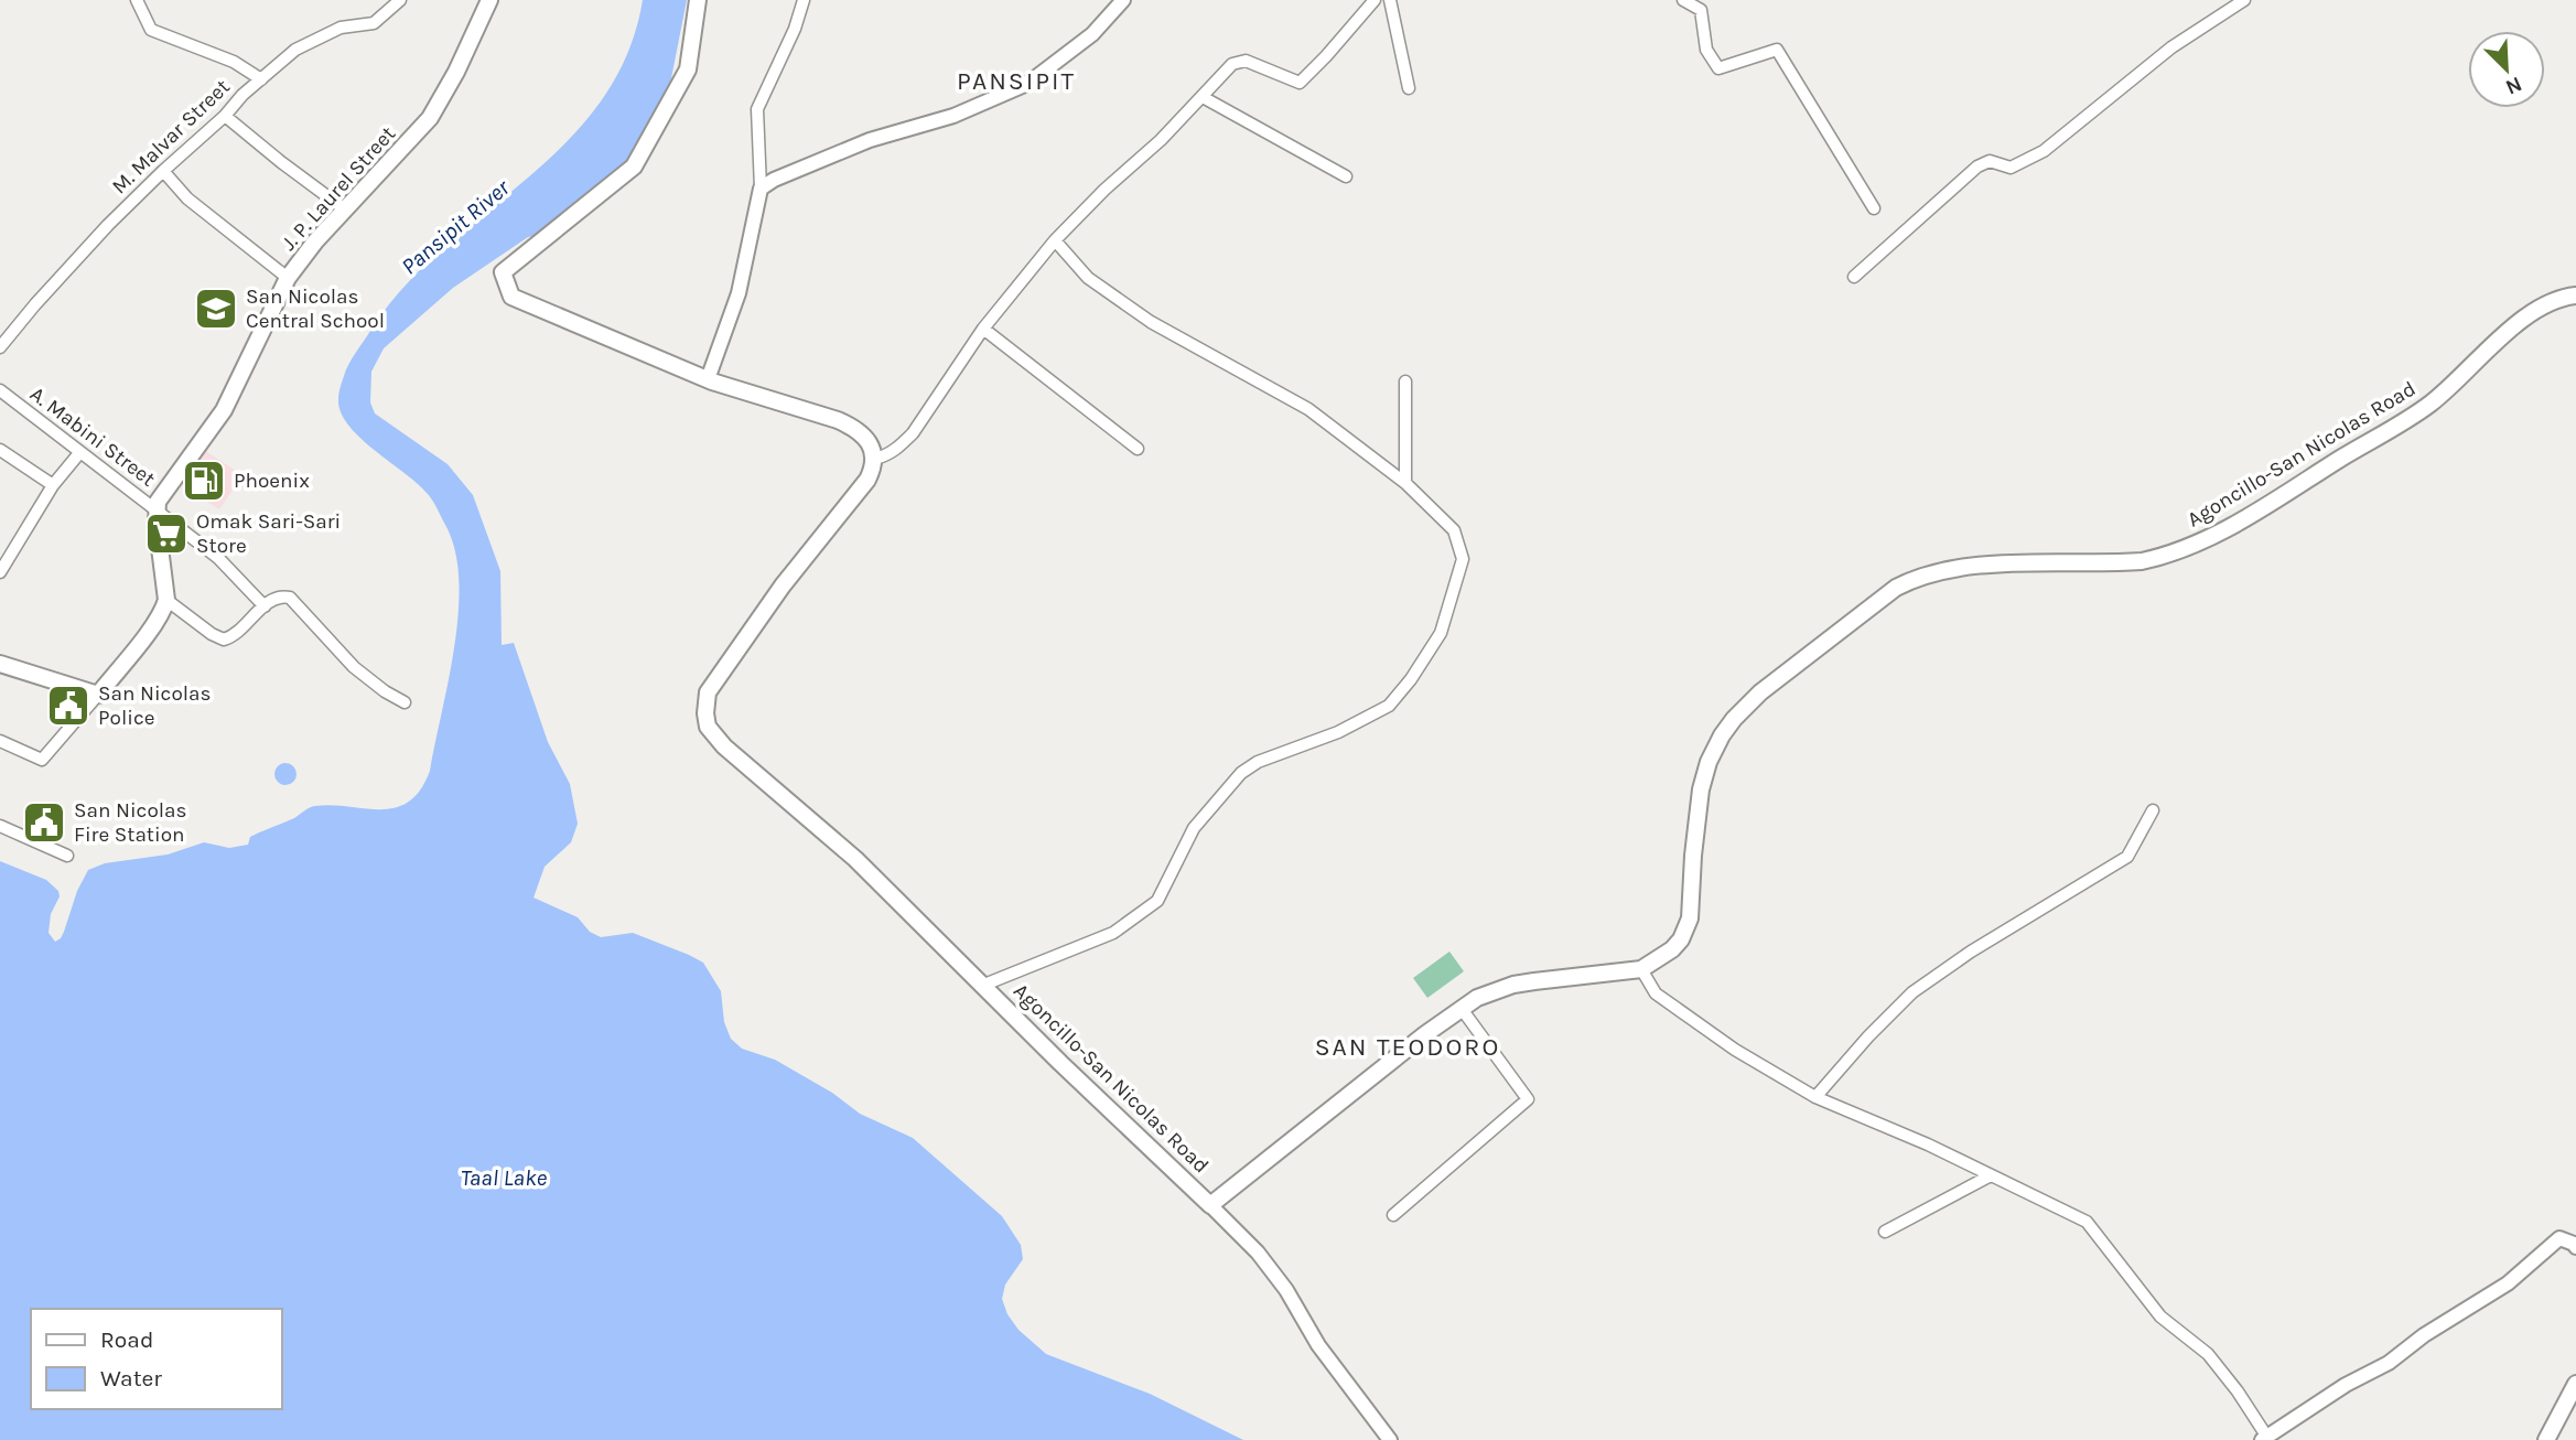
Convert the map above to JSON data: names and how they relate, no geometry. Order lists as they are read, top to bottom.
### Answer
{
  "streets": {
    "main road": ["J. P. Laurel Street", "Agoncillo-San Nicolas Road"],
    "street": ["M. Malvar Street", "A. Mabini Street"]
  },
  "crossings": [
    ["J. P. Laurel Street", "A. Mabini Street"]
  ],
  "districts": ["PANSIPIT", "SAN TEODORO"],
  "water": ["Pansipit River", "Taal Lake"],
  "places": {
    "school or university": ["San Nicolas Central School"],
    "fuel station": ["Phoenix"],
    "supermarket": ["Omak Sari-Sari Store"],
    "public building": ["San Nicolas Police", "San Nicolas Fire Station"]
  },
  "legend": ["Road", "Water"],
  "north": "bottom right"
}
